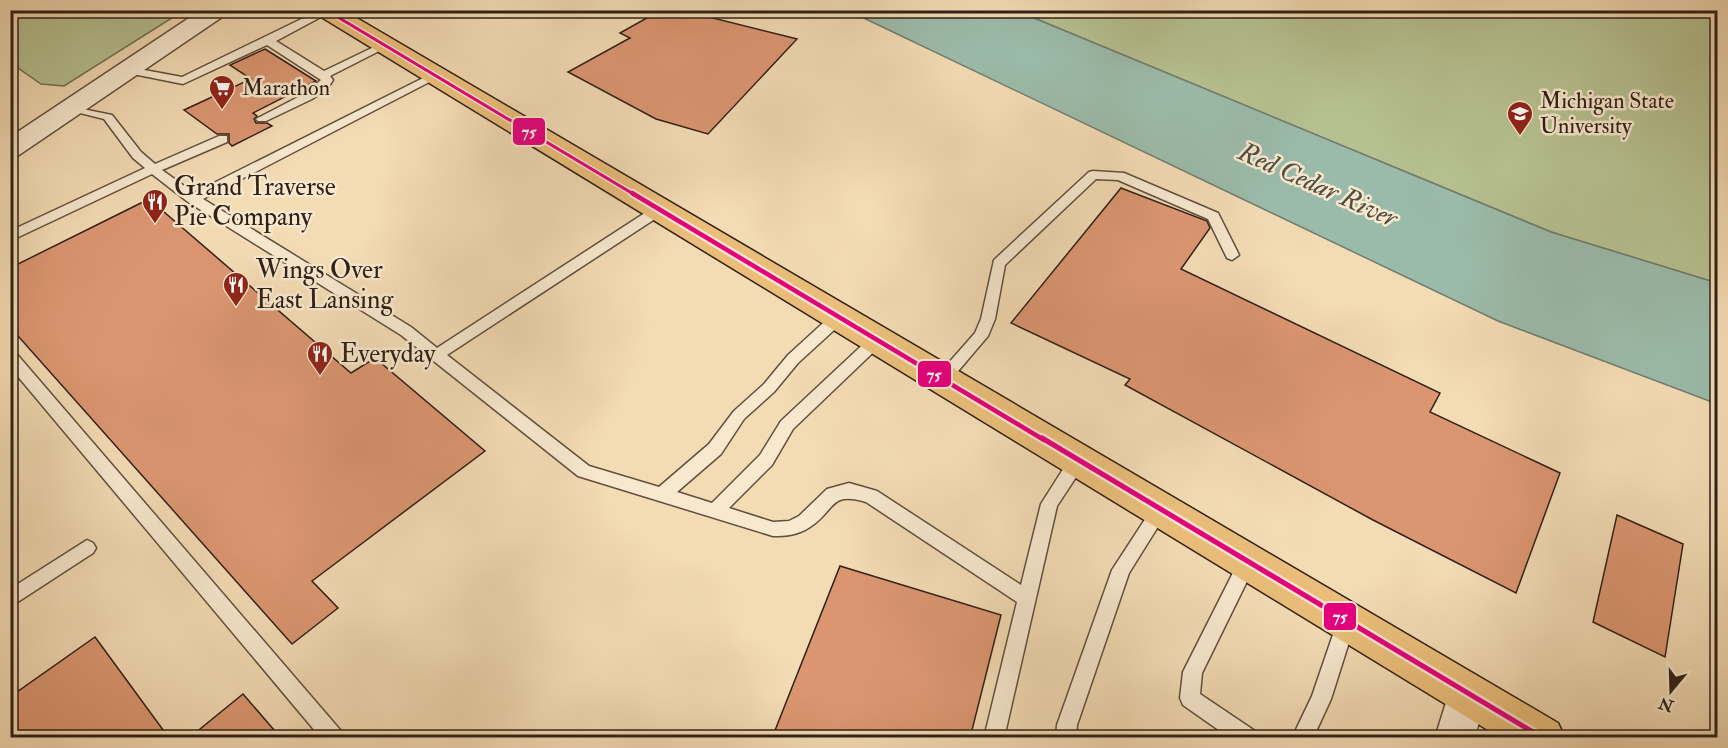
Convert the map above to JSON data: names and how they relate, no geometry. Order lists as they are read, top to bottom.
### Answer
{
  "water": ["Red Cedar River"],
  "places": {
    "supermarket": ["Marathon"],
    "school or university": ["Michigan State University"],
    "restaurant": ["Grand Traverse Pie Company", "Wings Over East Lansing", "Everyday"]
  },
  "lines": ["transit line 75"],
  "north": "bottom"
}
